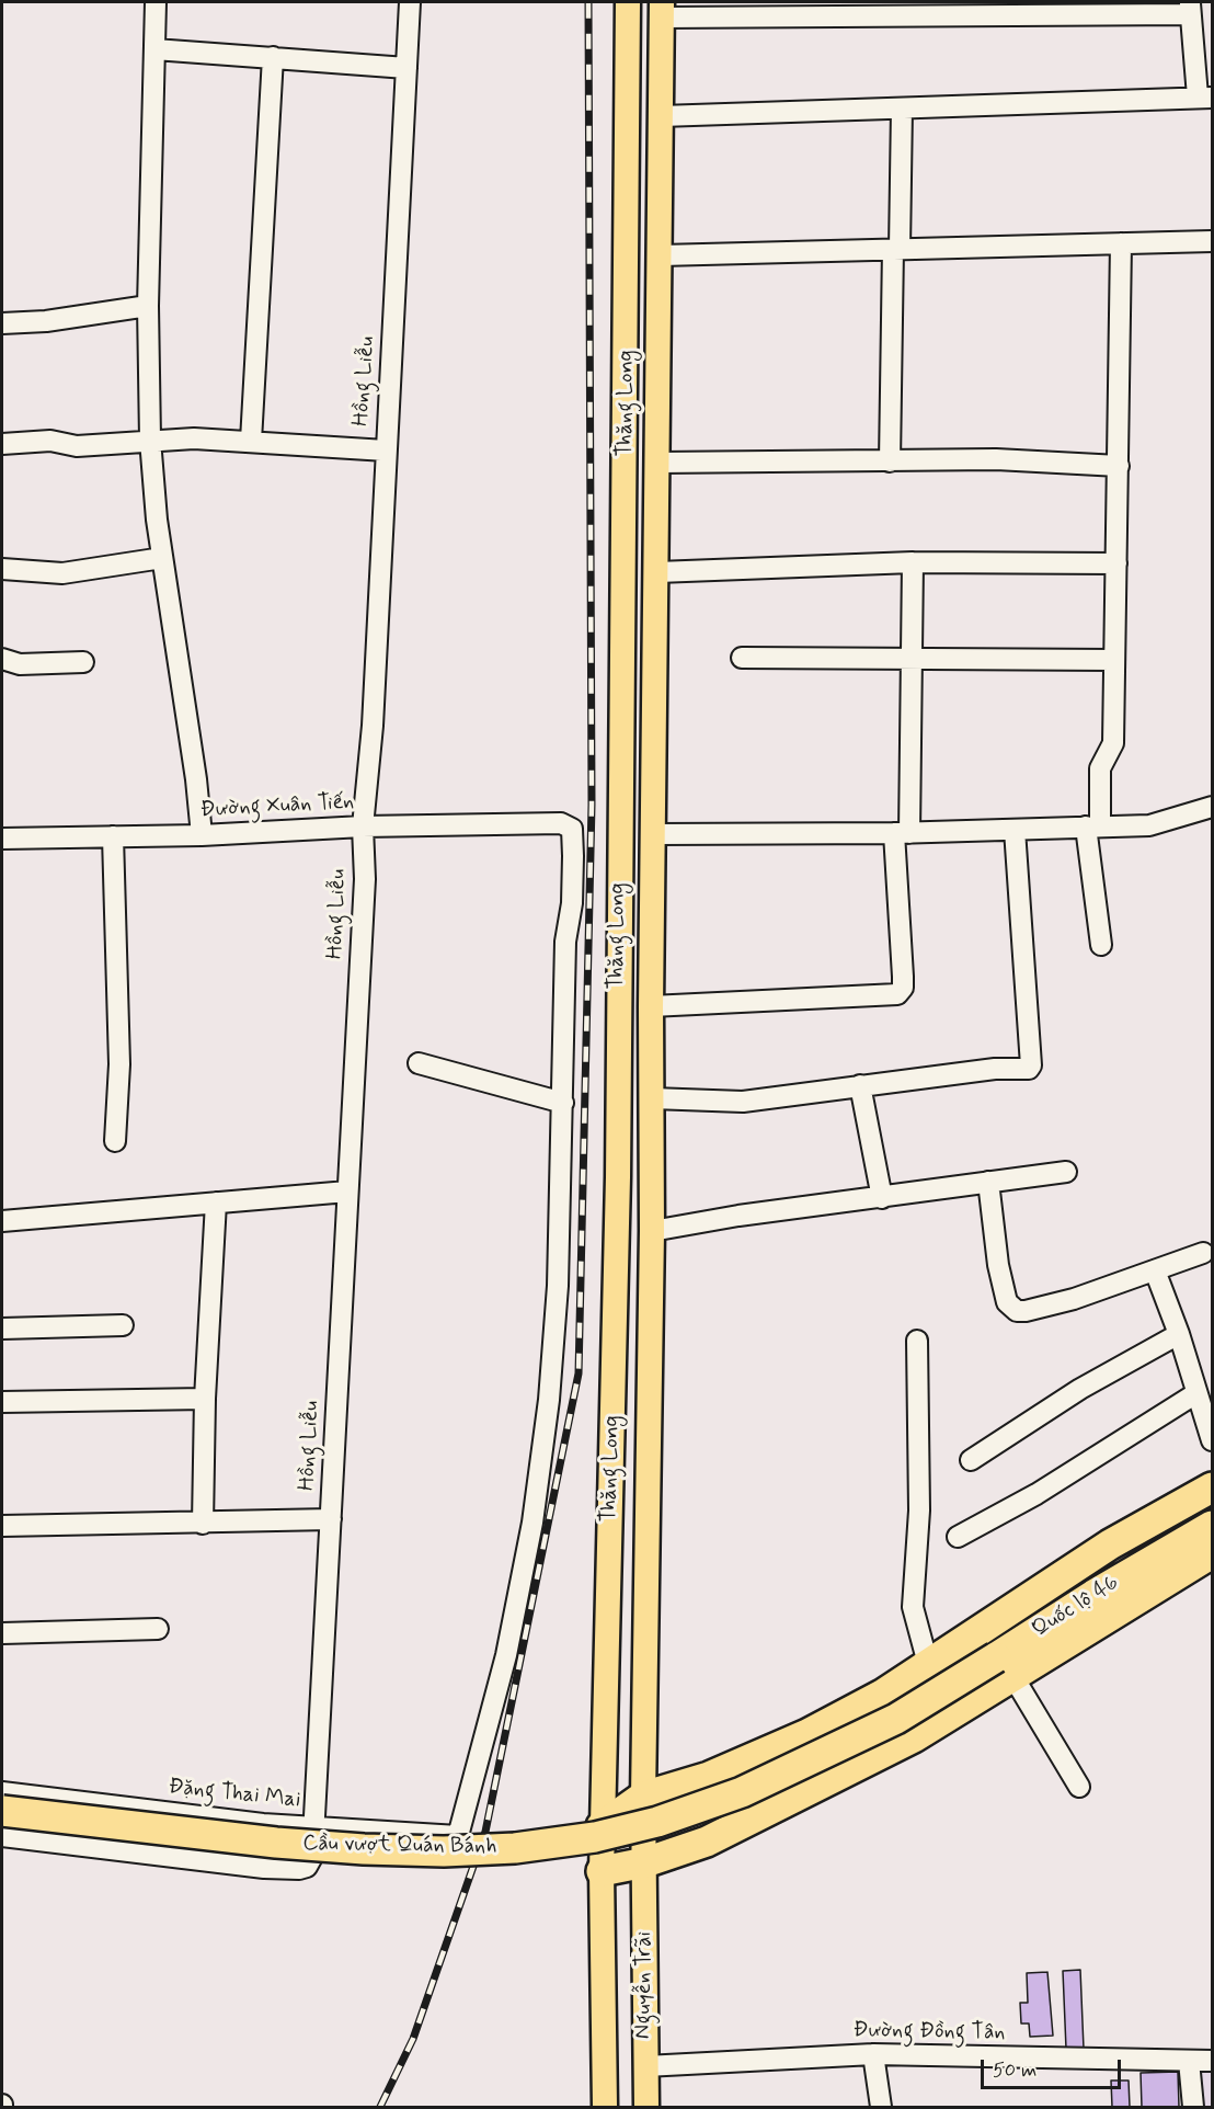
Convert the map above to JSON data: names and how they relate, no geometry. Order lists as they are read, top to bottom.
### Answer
{
  "streets": {
    "highway": ["Quốc lộ 46", "Cầu vượt Quán Bánh"],
    "main road": ["Thăng Long", "Nguyễn Trãi"],
    "street": [
      "Hồng Liễu",
      "Đường Xuân Tiến",
      "Đặng Thai Mai",
      "Đường Đồng Tân"
    ]
  },
  "crossings": [
    ["Hồng Liễu", "Đường Xuân Tiến"],
    ["Hồng Liễu", "Đặng Thai Mai"],
    ["Thăng Long", "Nguyễn Trãi"],
    ["Quốc lộ 46", "Cầu vượt Quán Bánh"],
    ["Nguyễn Trãi", "Đường Đồng Tân"]
  ],
  "scale_bar": "50 m"
}
